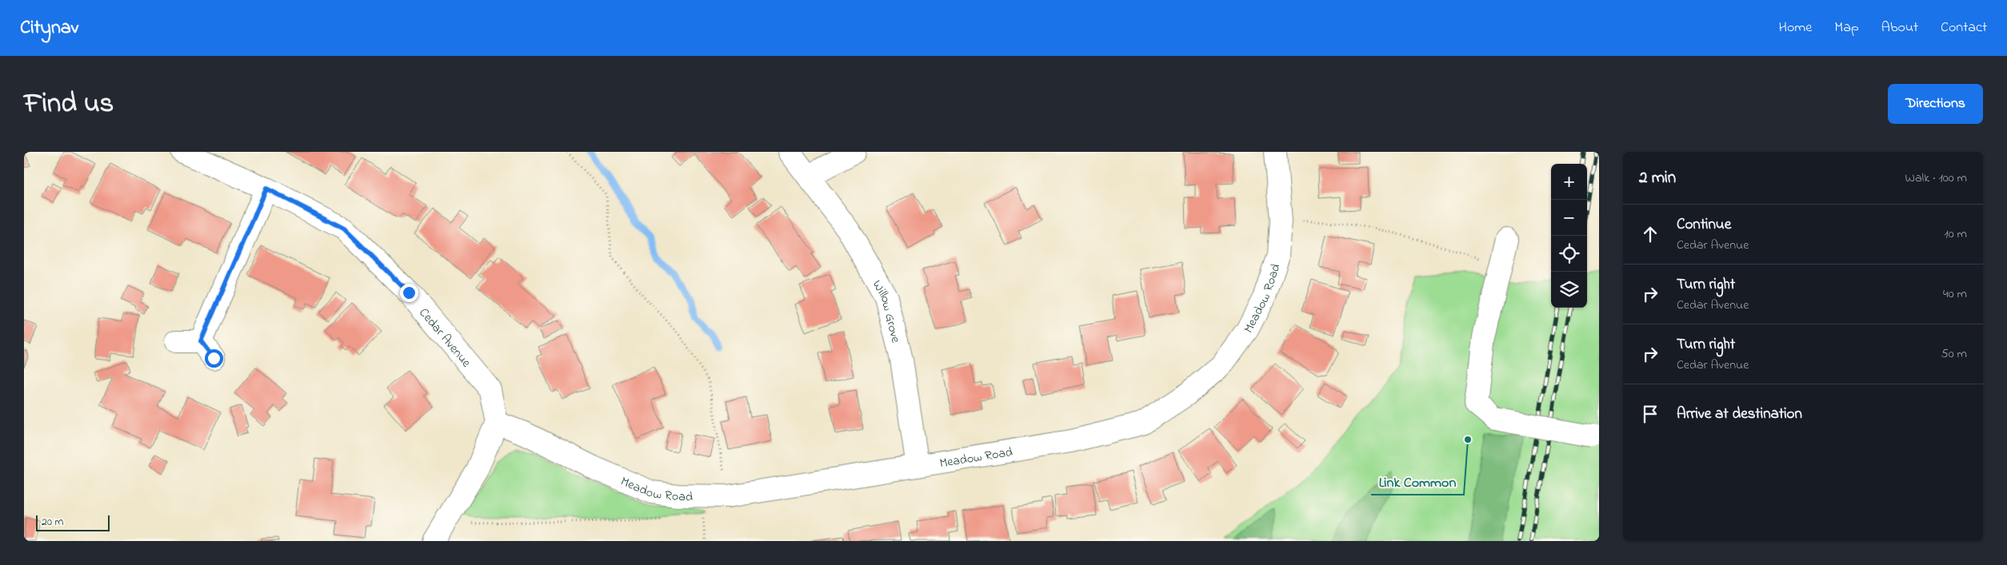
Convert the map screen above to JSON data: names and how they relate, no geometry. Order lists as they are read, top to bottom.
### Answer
{
  "streets": {
    "street": ["Meadow Road", "Willow Grove", "Cedar Avenue"]
  },
  "crossings": [
    ["Meadow Road", "Willow Grove"],
    ["Meadow Road", "Cedar Avenue"]
  ],
  "places": ["Link Common"],
  "scale_bar": "20 m",
  "page": {
    "header": "Citynav",
    "nav": [
      "Home",
      "Map",
      "About",
      "Contact"
    ],
    "title": "Find us",
    "buttons": "Directions",
    "heading": ["2 min", "Walk · 100 m"],
    "map_buttons": ["+", "−"],
    "list": [
      ["Continue", "Cedar Avenue", "10 m"],
      ["Turn right", "Cedar Avenue", "40 m"],
      ["Turn right", "Cedar Avenue", "50 m"],
      "Arrive at destination"
    ],
    "scale": "20 m"
  }
}
